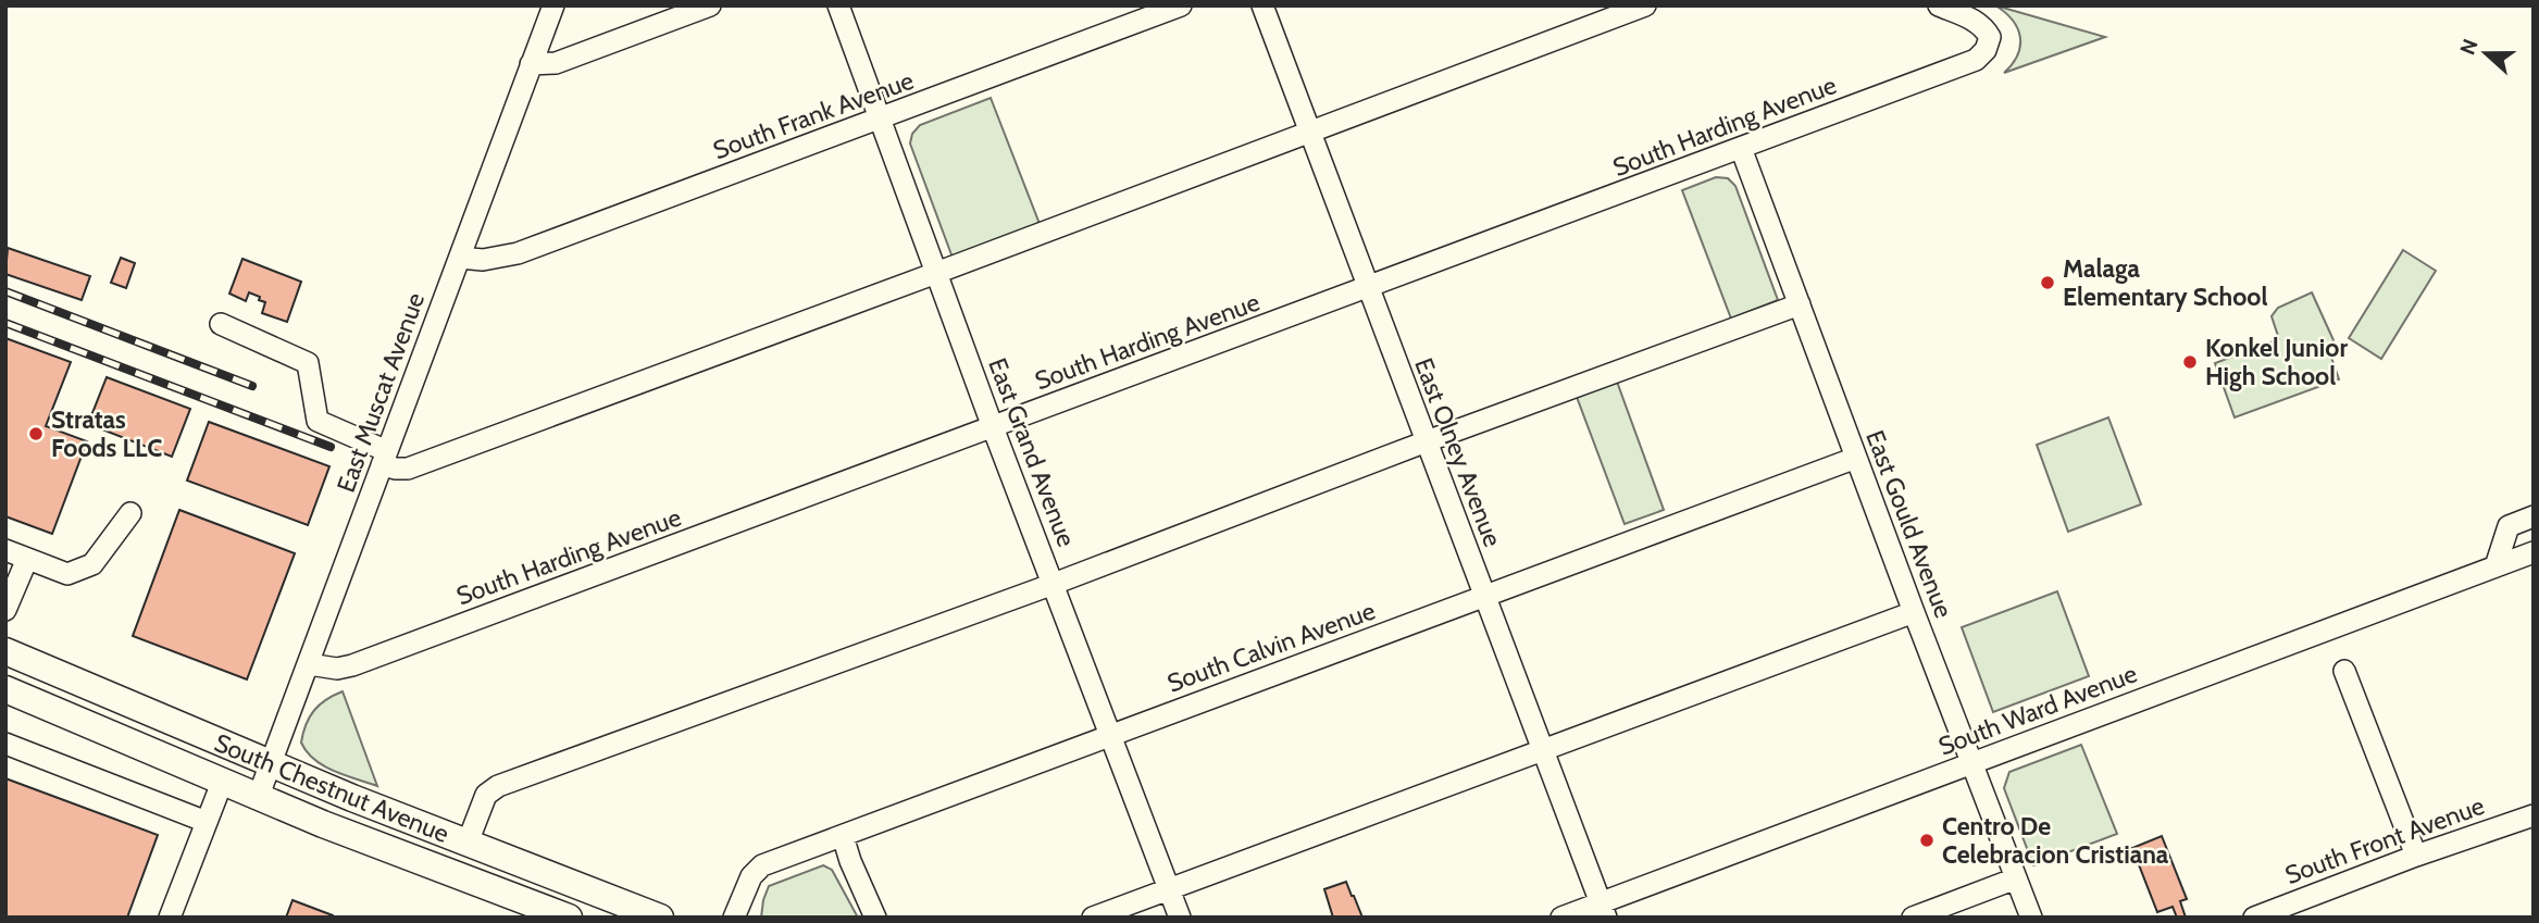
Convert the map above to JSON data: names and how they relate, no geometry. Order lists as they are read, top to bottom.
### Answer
{
  "streets": {
    "main road": ["South Chestnut Avenue"],
    "street": [
      "South Frank Avenue",
      "South Harding Avenue",
      "East Muscat Avenue",
      "East Grand Avenue",
      "East Olney Avenue",
      "East Gould Avenue",
      "South Calvin Avenue",
      "South Ward Avenue",
      "South Front Avenue"
    ]
  },
  "crossings": [
    ["South Frank Avenue", "East Muscat Avenue"],
    ["South Frank Avenue", "East Grand Avenue"],
    ["South Harding Avenue", "East Muscat Avenue"],
    ["South Harding Avenue", "East Grand Avenue"],
    ["South Harding Avenue", "East Olney Avenue"],
    ["South Harding Avenue", "East Gould Avenue"],
    ["East Muscat Avenue", "South Chestnut Avenue"],
    ["East Grand Avenue", "South Calvin Avenue"],
    ["East Olney Avenue", "South Calvin Avenue"],
    ["East Olney Avenue", "South Ward Avenue"],
    ["East Gould Avenue", "South Calvin Avenue"],
    ["East Gould Avenue", "South Ward Avenue"]
  ],
  "places": [
    "Malaga Elementary School",
    "Konkel Junior High School",
    "Stratas Foods LLC",
    "Centro De Celebracion Cristiana"
  ],
  "north": "left"
}
